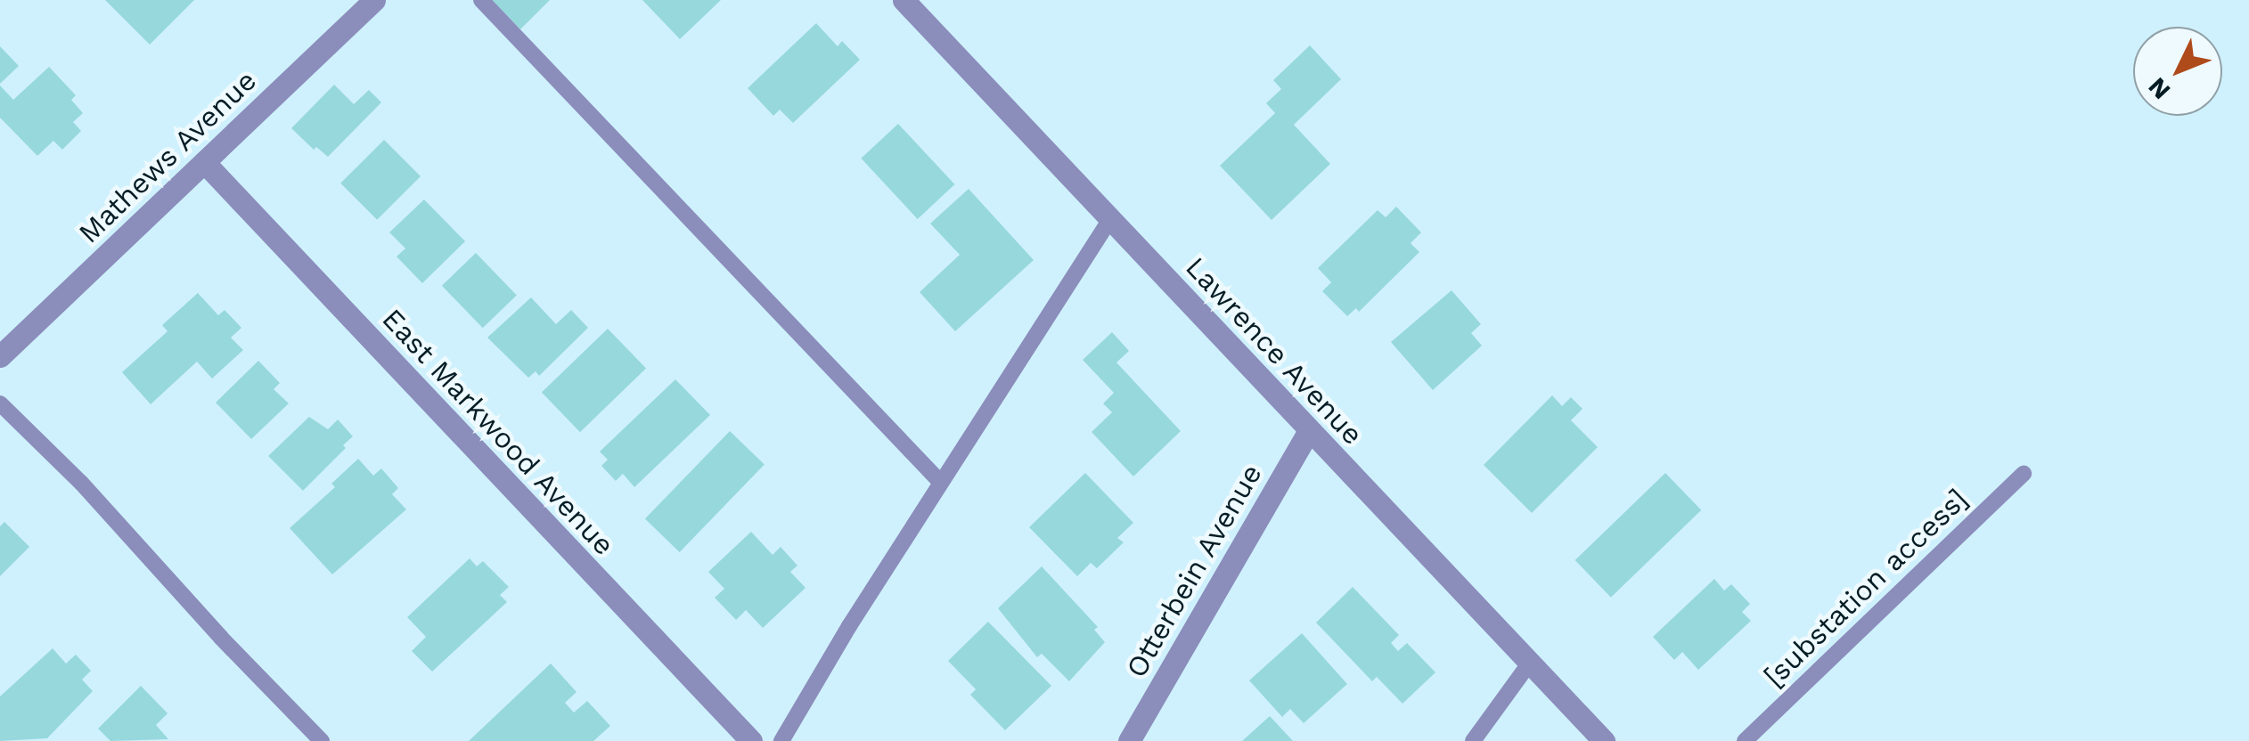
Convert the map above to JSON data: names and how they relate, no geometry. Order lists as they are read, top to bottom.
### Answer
{
  "streets": {
    "street": [
      "Mathews Avenue",
      "Lawrence Avenue",
      "East Markwood Avenue",
      "Otterbein Avenue"
    ],
    "lane": ["[substation access]"]
  },
  "crossings": [
    ["Mathews Avenue", "East Markwood Avenue"],
    ["Lawrence Avenue", "Otterbein Avenue"]
  ],
  "north": "bottom left"
}
